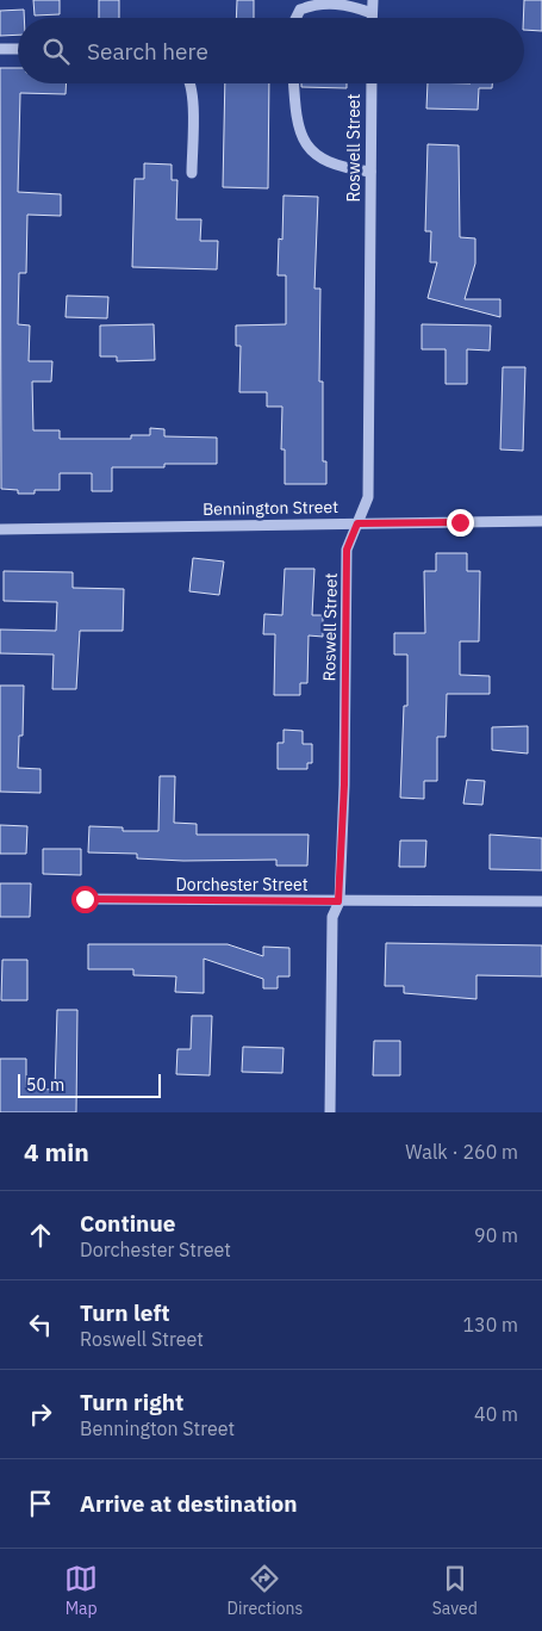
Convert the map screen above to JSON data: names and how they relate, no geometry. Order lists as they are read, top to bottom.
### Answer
{
  "streets": {
    "street": ["Roswell Street", "Bennington Street", "Dorchester Street"]
  },
  "crossings": [
    ["Roswell Street", "Bennington Street"],
    ["Roswell Street", "Dorchester Street"]
  ],
  "scale_bar": "50 m",
  "page": {
    "search": "Search here",
    "scale": "50 m",
    "heading": ["4 min", "Walk · 260 m"],
    "list": [
      ["Continue", "Dorchester Street", "90 m"],
      ["Turn left", "Roswell Street", "130 m"],
      ["Turn right", "Bennington Street", "40 m"],
      "Arrive at destination"
    ],
    "nav": ["Map", "Directions", "Saved"]
  }
}
